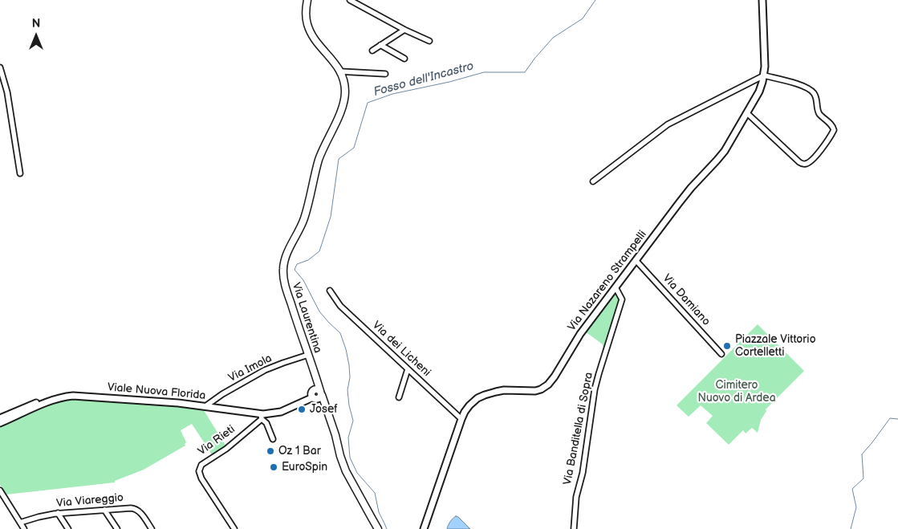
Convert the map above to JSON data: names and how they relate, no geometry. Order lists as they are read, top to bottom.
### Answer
{
  "streets": {
    "main road": ["Via Laurentina"],
    "street": [
      "Via Nazareno Strampelli",
      "Via Damiano",
      "Via dei Licheni",
      "Via Imola",
      "Viale Nuova Florida",
      "Via Banditella di Sopra",
      "Via Rieti",
      "Via Viareggio"
    ]
  },
  "crossings": [
    ["Via Nazareno Strampelli", "Via Damiano"],
    ["Via Nazareno Strampelli", "Via dei Licheni"],
    ["Via Nazareno Strampelli", "Via Banditella di Sopra"],
    ["Via Laurentina", "Via Imola"],
    ["Via Laurentina", "Viale Nuova Florida"],
    ["Via Imola", "Viale Nuova Florida"],
    ["Viale Nuova Florida", "Via Rieti"]
  ],
  "water": ["Fosso dell'Incastro"],
  "parks": ["Cimitero Nuovo di Ardea"],
  "places": [
    "Piazzale Vittorio Cortelletti",
    "Josef",
    "Oz 1 Bar",
    "EuroSpin"
  ],
  "north": "top"
}
